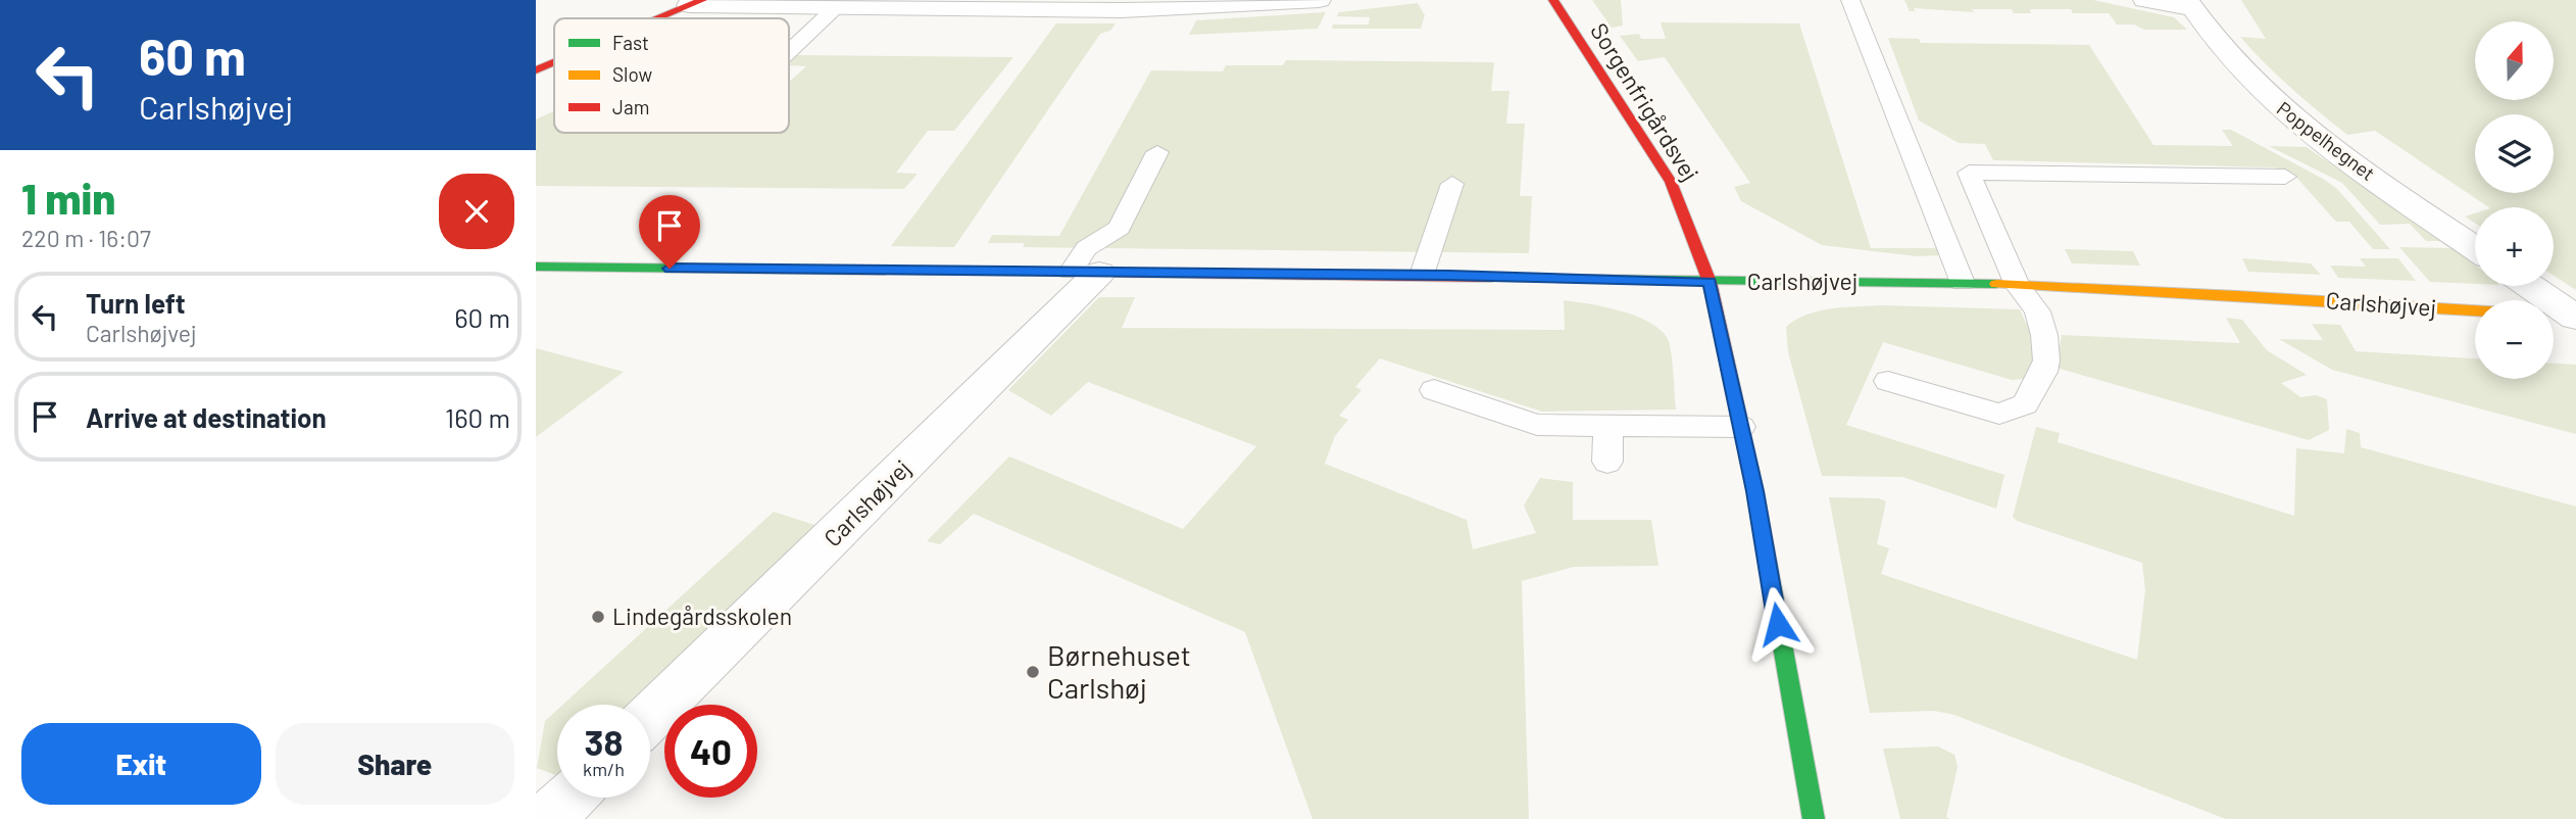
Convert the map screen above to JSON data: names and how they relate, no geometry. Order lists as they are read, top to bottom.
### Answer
{
  "streets": {
    "street": ["Sorgenfrigårdsvej", "Poppelhegnet", "Carlshøjvej"]
  },
  "crossings": [
    ["Sorgenfrigårdsvej", "Carlshøjvej"]
  ],
  "places": ["Lindegårdsskolen", "Børnehuset Carlshøj"],
  "legend": ["Fast", "Slow", "Jam"],
  "north": "top",
  "page": {
    "turn": ["60 m", "Carlshøjvej"],
    "map_buttons": ["+", "−"],
    "heading": ["1 min", "220 m · 16:07"],
    "list": [
      {
        "name": "Turn left",
        "note": "Carlshøjvej",
        "value": "60 m"
      },
      {
        "name": "Arrive at destination",
        "value": "160 m"
      }
    ],
    "speed": "38 km/h",
    "limit": "40",
    "buttons": ["Exit", "Share"]
  }
}
